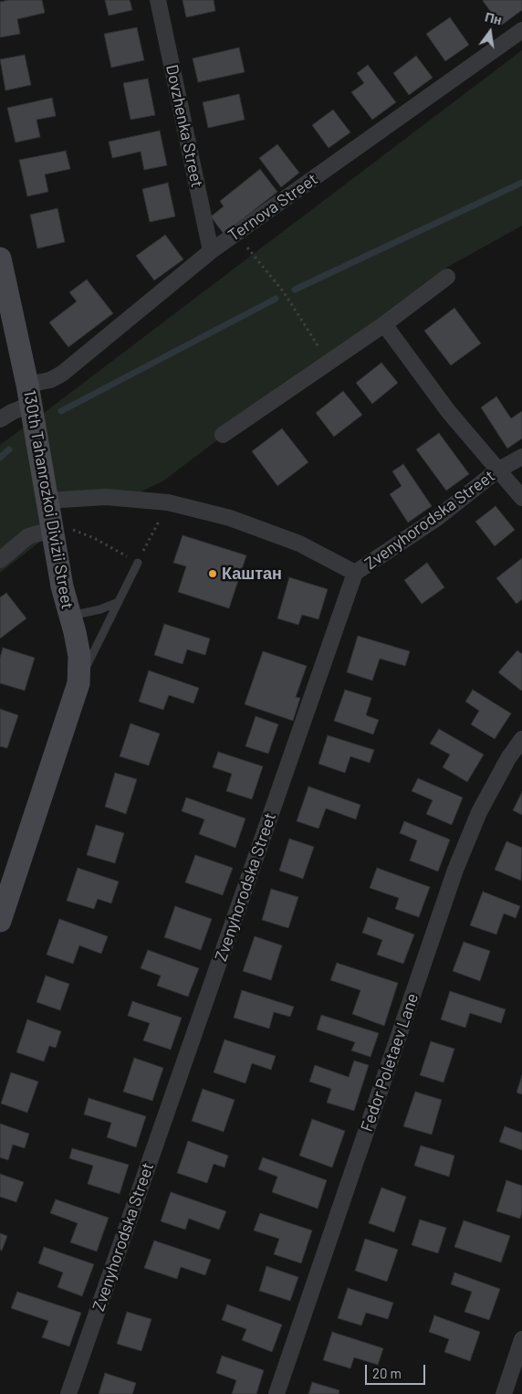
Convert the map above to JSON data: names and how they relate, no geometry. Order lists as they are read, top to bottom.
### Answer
{
  "streets": {
    "street": [
      "Dovzhenka Street",
      "Ternova Street",
      "130th Tahanrozkoi Divizii Street",
      "Zvenyhorodska Street",
      "Fedor Poletaev Lane"
    ]
  },
  "crossings": [
    ["Dovzhenka Street", "Ternova Street"],
    ["Ternova Street", "130th Tahanrozkoi Divizii Street"]
  ],
  "places": ["Каштан"],
  "scale_bar": "20 m",
  "north": "top"
}
